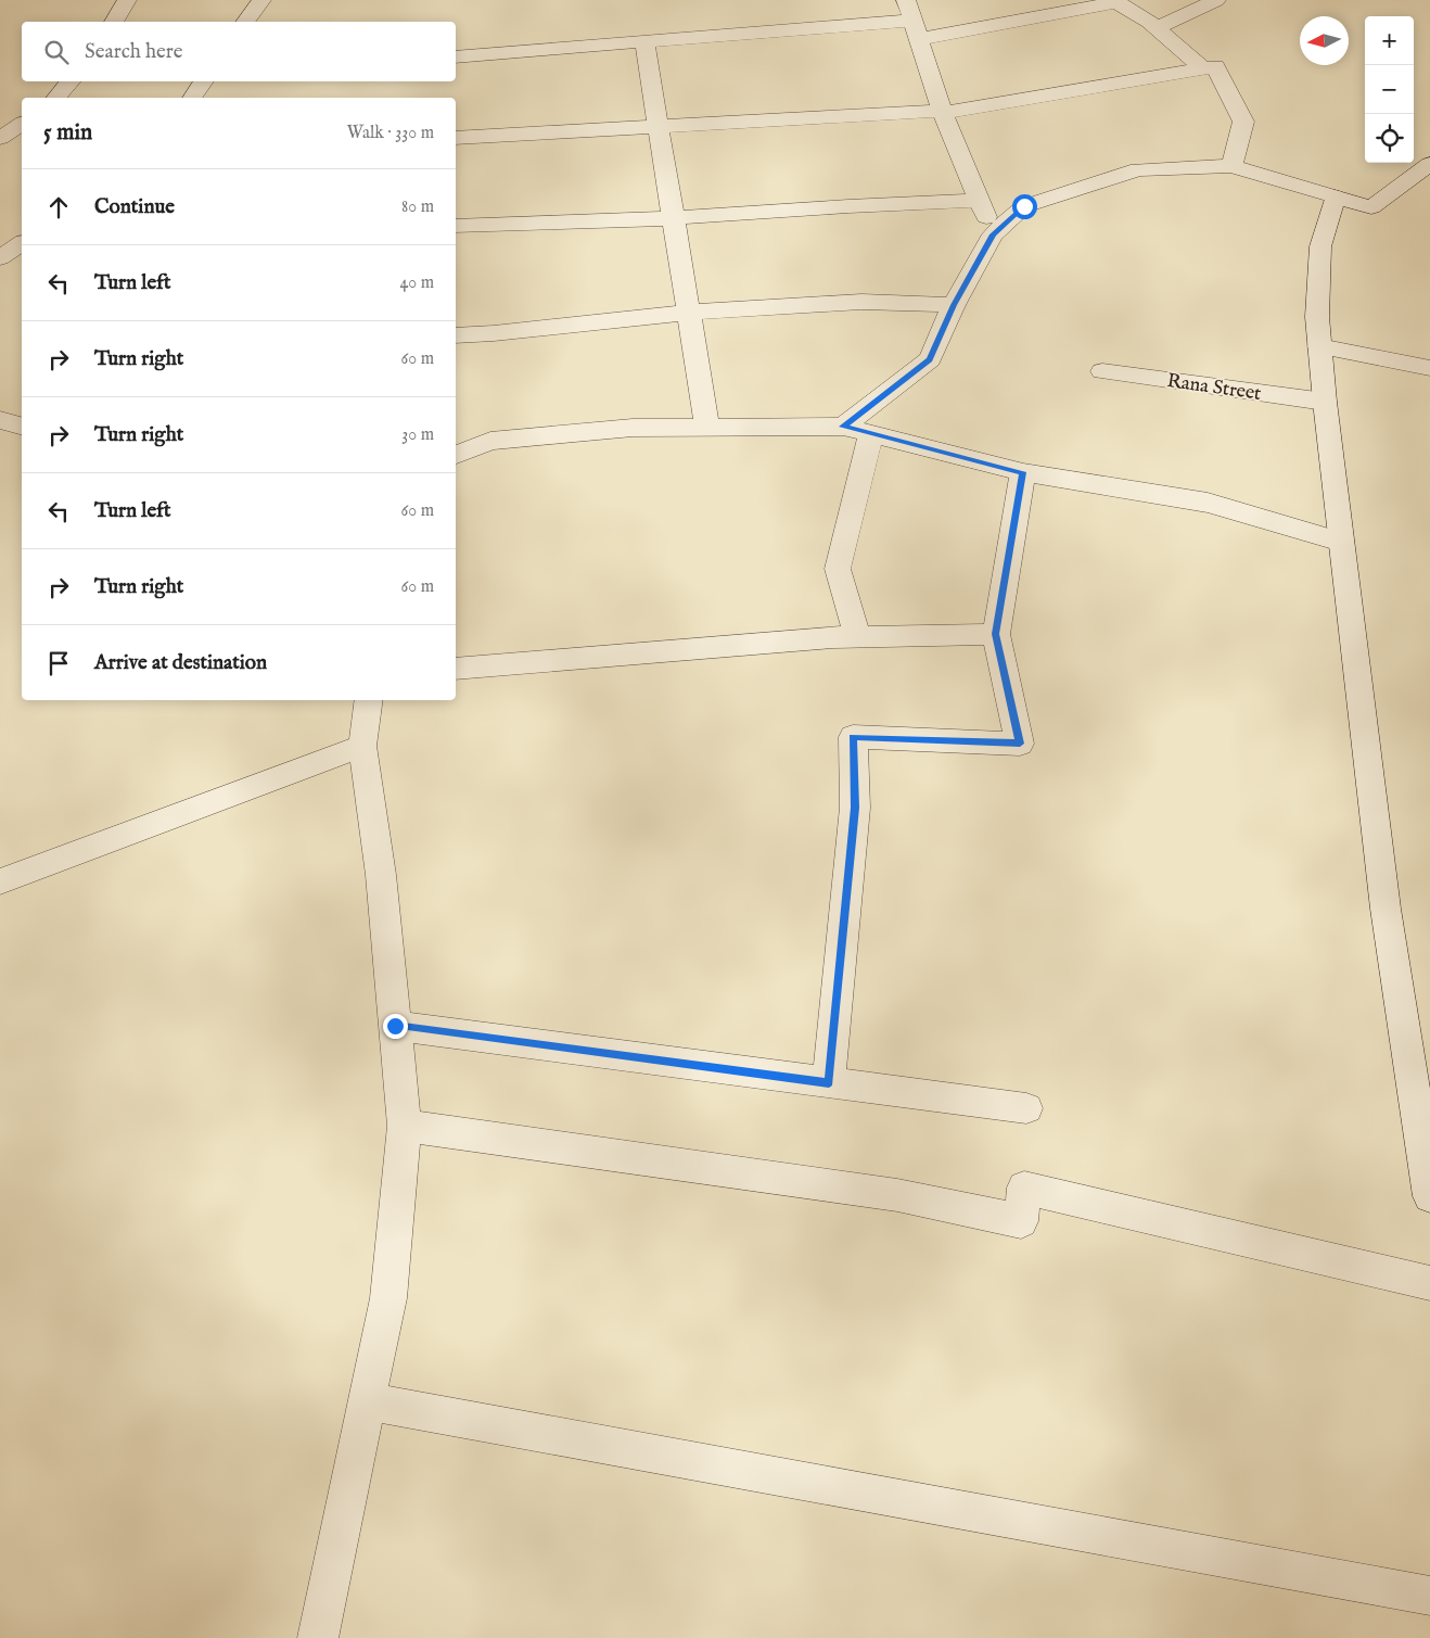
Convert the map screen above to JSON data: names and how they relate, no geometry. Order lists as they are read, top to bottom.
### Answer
{
  "streets": {
    "street": ["Rana Street"]
  },
  "north": "left",
  "page": {
    "map_buttons": ["+", "−"],
    "search": "Search here",
    "heading": ["5 min", "Walk · 330 m"],
    "list": [
      ["Continue", "80 m"],
      ["Turn left", "40 m"],
      ["Turn right", "60 m"],
      ["Turn right", "30 m"],
      ["Turn left", "60 m"],
      ["Turn right", "60 m"],
      "Arrive at destination"
    ]
  }
}
